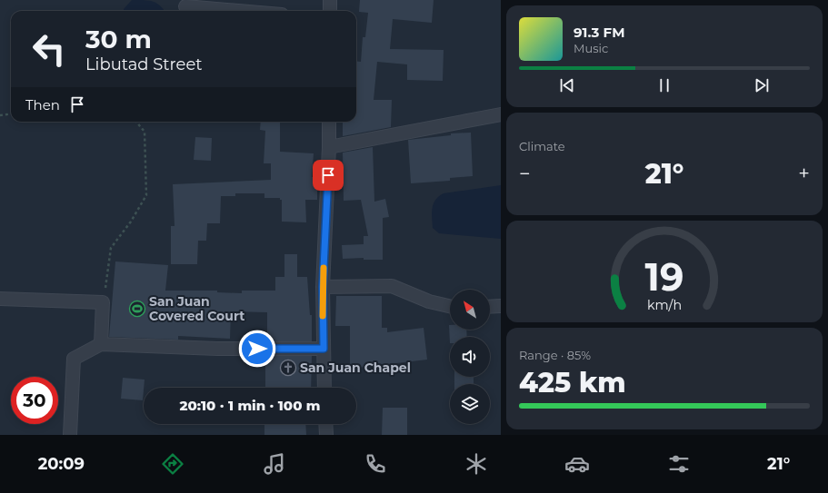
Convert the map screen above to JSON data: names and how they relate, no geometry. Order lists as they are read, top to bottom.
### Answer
{
  "places": {
    "sports": ["San Juan Covered Court"],
    "church": ["San Juan Chapel"]
  },
  "north": "top left",
  "page": {
    "turn": ["30 m", "Libutad Street"],
    "song": ["91.3 FM", "Music"],
    "then": "Then",
    "tile": [
      "Climate",
      ["Range · 85%", "425 km"]
    ],
    "heat": ["−", "21°", "+"],
    "limit": "30",
    "trip": "20:10 · 1 min · 100 m",
    "tabs": ["20:09", "21°"],
    "gauge": ["19", "km/h"]
  }
}
